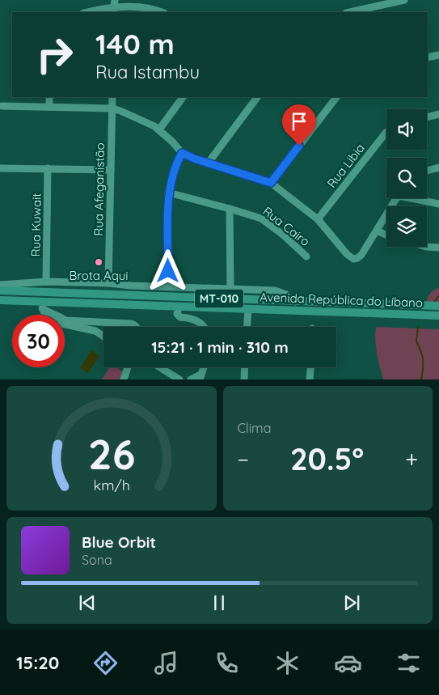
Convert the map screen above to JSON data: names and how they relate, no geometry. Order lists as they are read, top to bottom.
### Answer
{
  "streets": {
    "main road": ["MT-010", "Avenida República do Líbano"],
    "street": [
      "Rua Libia",
      "Rua Afeganistão",
      "Rua Kuwait",
      "Rua Cairo"
    ]
  },
  "crossings": [
    ["Rua Afeganistão", "Avenida República do Líbano"],
    ["Rua Kuwait", "Avenida República do Líbano"]
  ],
  "places": ["Brota Aqui"],
  "page": {
    "turn": ["140 m", "Rua Istambu"],
    "limit": "30",
    "trip": "15:21 · 1 min · 310 m",
    "tile": "Clima",
    "heat": ["−", "20.5°", "+"],
    "song": ["Blue Orbit", "Sona"],
    "tabs": "15:20",
    "gauge": ["26", "km/h"]
  }
}
